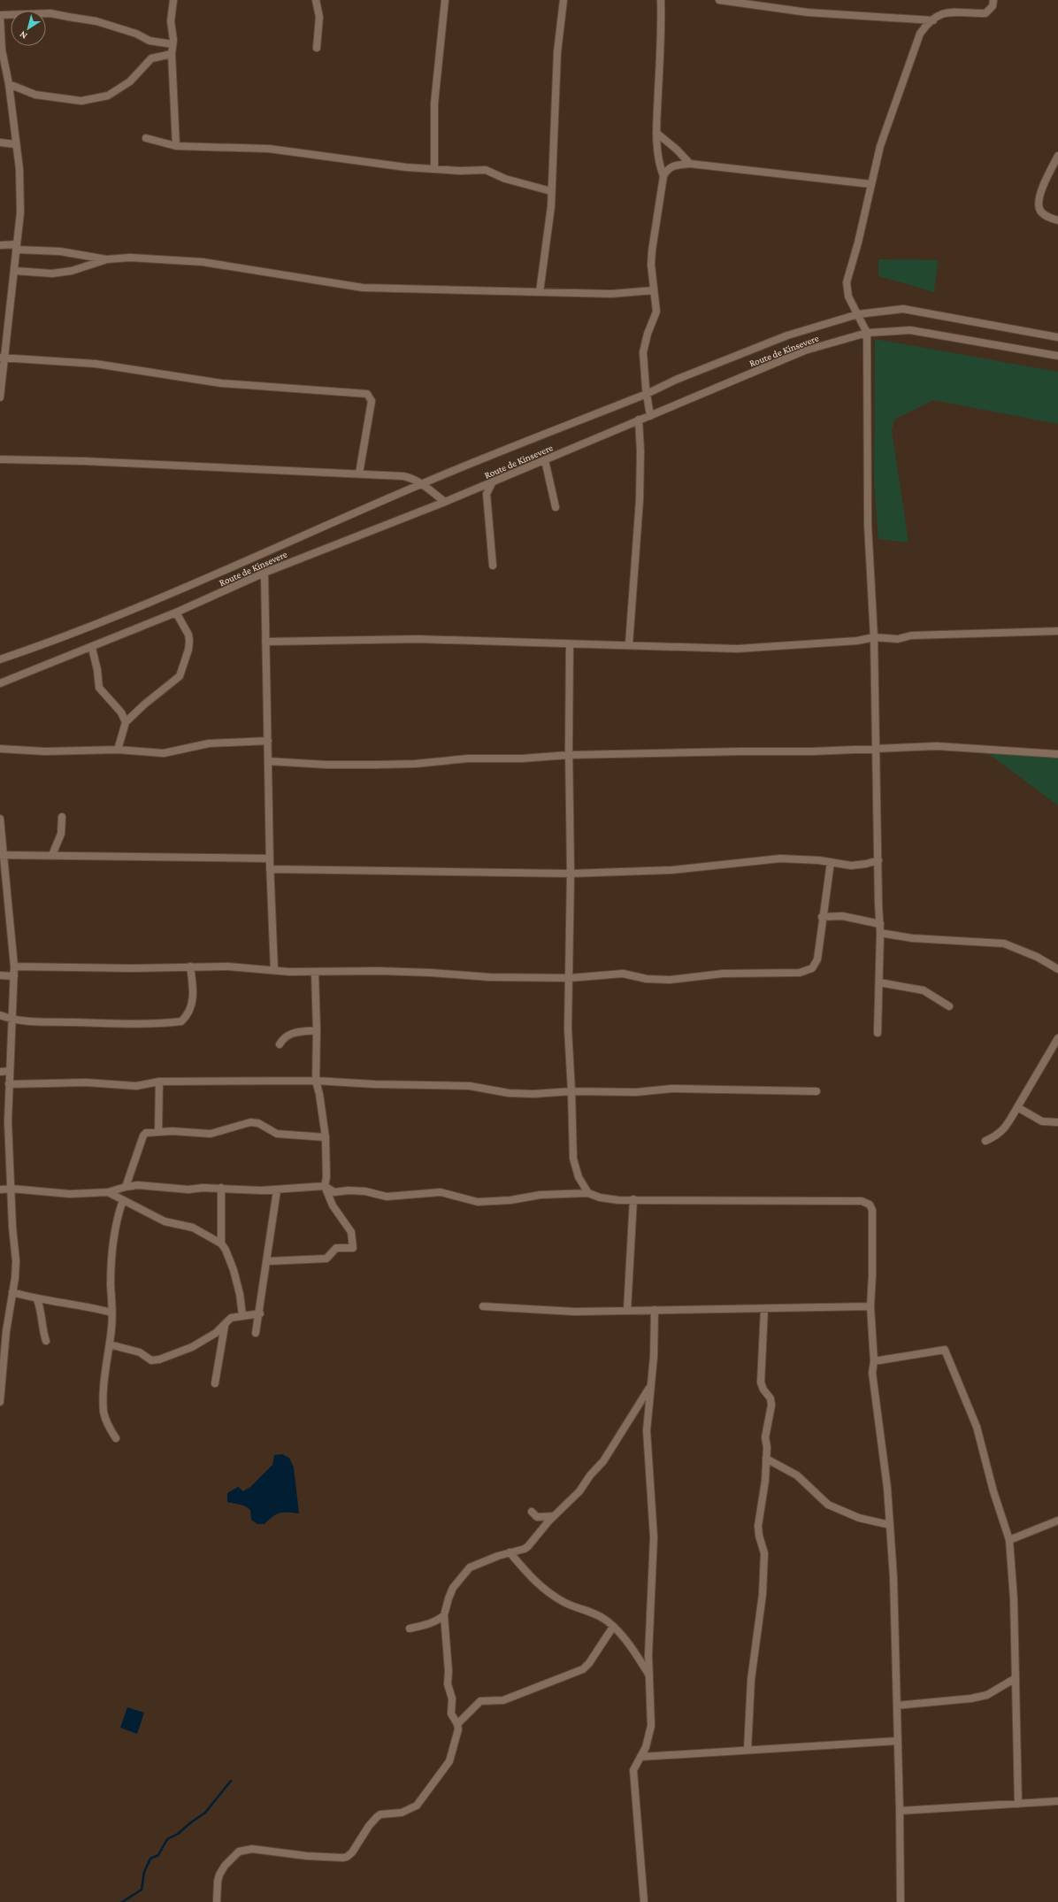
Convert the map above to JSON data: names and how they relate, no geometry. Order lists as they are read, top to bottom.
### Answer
{
  "streets": {
    "street": ["Route de Kinsevere"]
  },
  "north": "bottom left"
}
